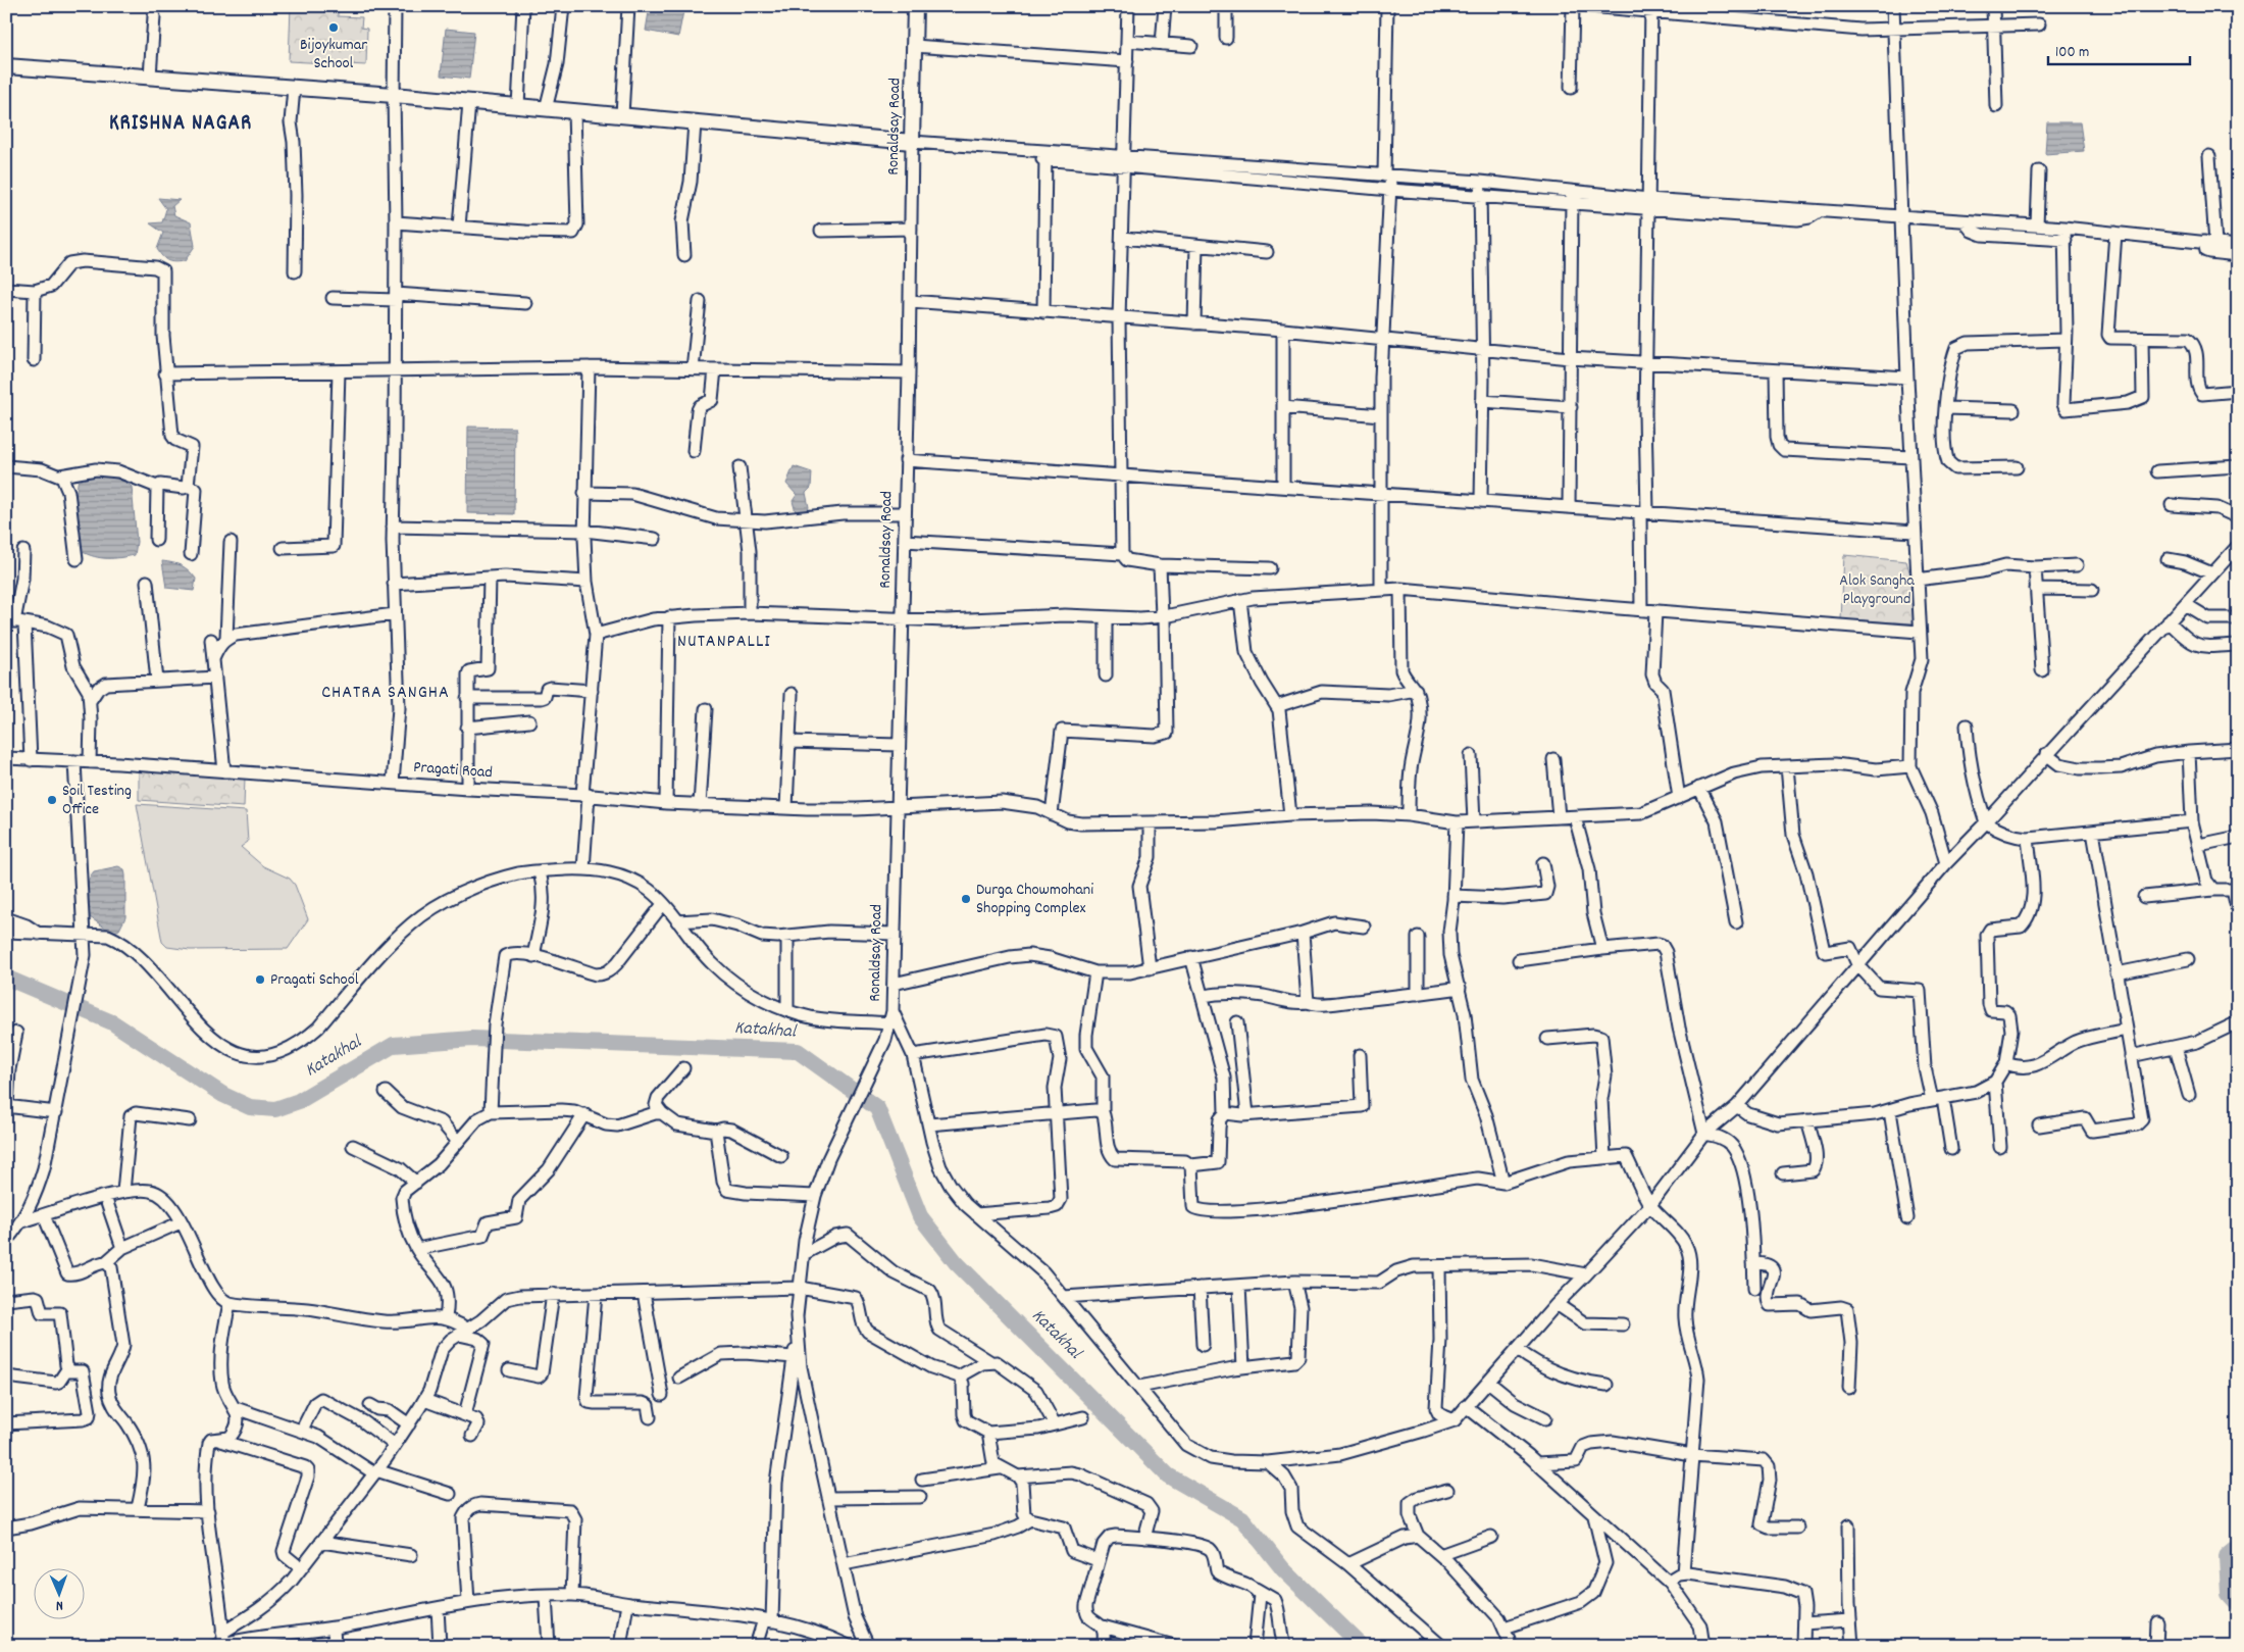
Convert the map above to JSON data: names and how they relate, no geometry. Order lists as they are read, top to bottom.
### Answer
{
  "streets": {
    "main road": ["Ronaldsay Road"],
    "street": ["Pragati Road"]
  },
  "crossings": [
    ["Ronaldsay Road", "Pragati Road"]
  ],
  "districts": ["KRISHNA NAGAR", "NUTANPALLI", "CHATRA SANGHA"],
  "water": ["Katakhal"],
  "parks": ["Alok Sangha Playground"],
  "places": [
    "Bijoykumar School",
    "Soil Testing Office",
    "Durga Chowmohani Shopping Complex",
    "Pragati School"
  ],
  "scale_bar": "100 m",
  "north": "bottom"
}
